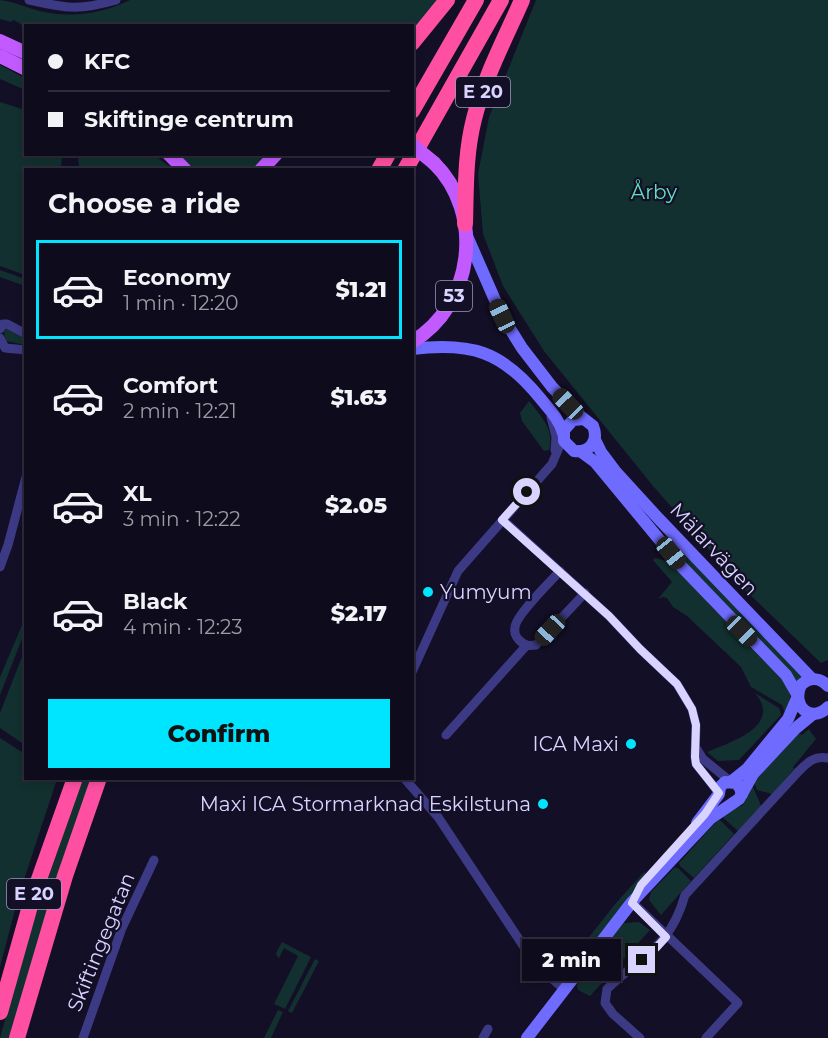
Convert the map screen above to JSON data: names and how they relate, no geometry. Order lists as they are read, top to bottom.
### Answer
{
  "streets": {
    "highway": ["E 20"],
    "main road": ["53", "Mälarvägen"],
    "street": ["Skiftingegatan"]
  },
  "crossings": [
    ["E 20", "53"]
  ],
  "parks": ["Årby"],
  "places": ["Yumyum", "ICA Maxi", "Maxi ICA Stormarknad Eskilstuna"],
  "page": {
    "banner": ["KFC", "Skiftinge centrum"],
    "heading": "Choose a ride",
    "list": [
      {
        "name": "Economy",
        "note": "1 min · 12:20",
        "value": "$1.21"
      },
      {
        "name": "Comfort",
        "note": "2 min · 12:21",
        "value": "$1.63"
      },
      {
        "name": "XL",
        "note": "3 min · 12:22",
        "value": "$2.05"
      },
      {
        "name": "Black",
        "note": "4 min · 12:23",
        "value": "$2.17"
      }
    ],
    "buttons": "Confirm",
    "bubble": "2 min"
  }
}
